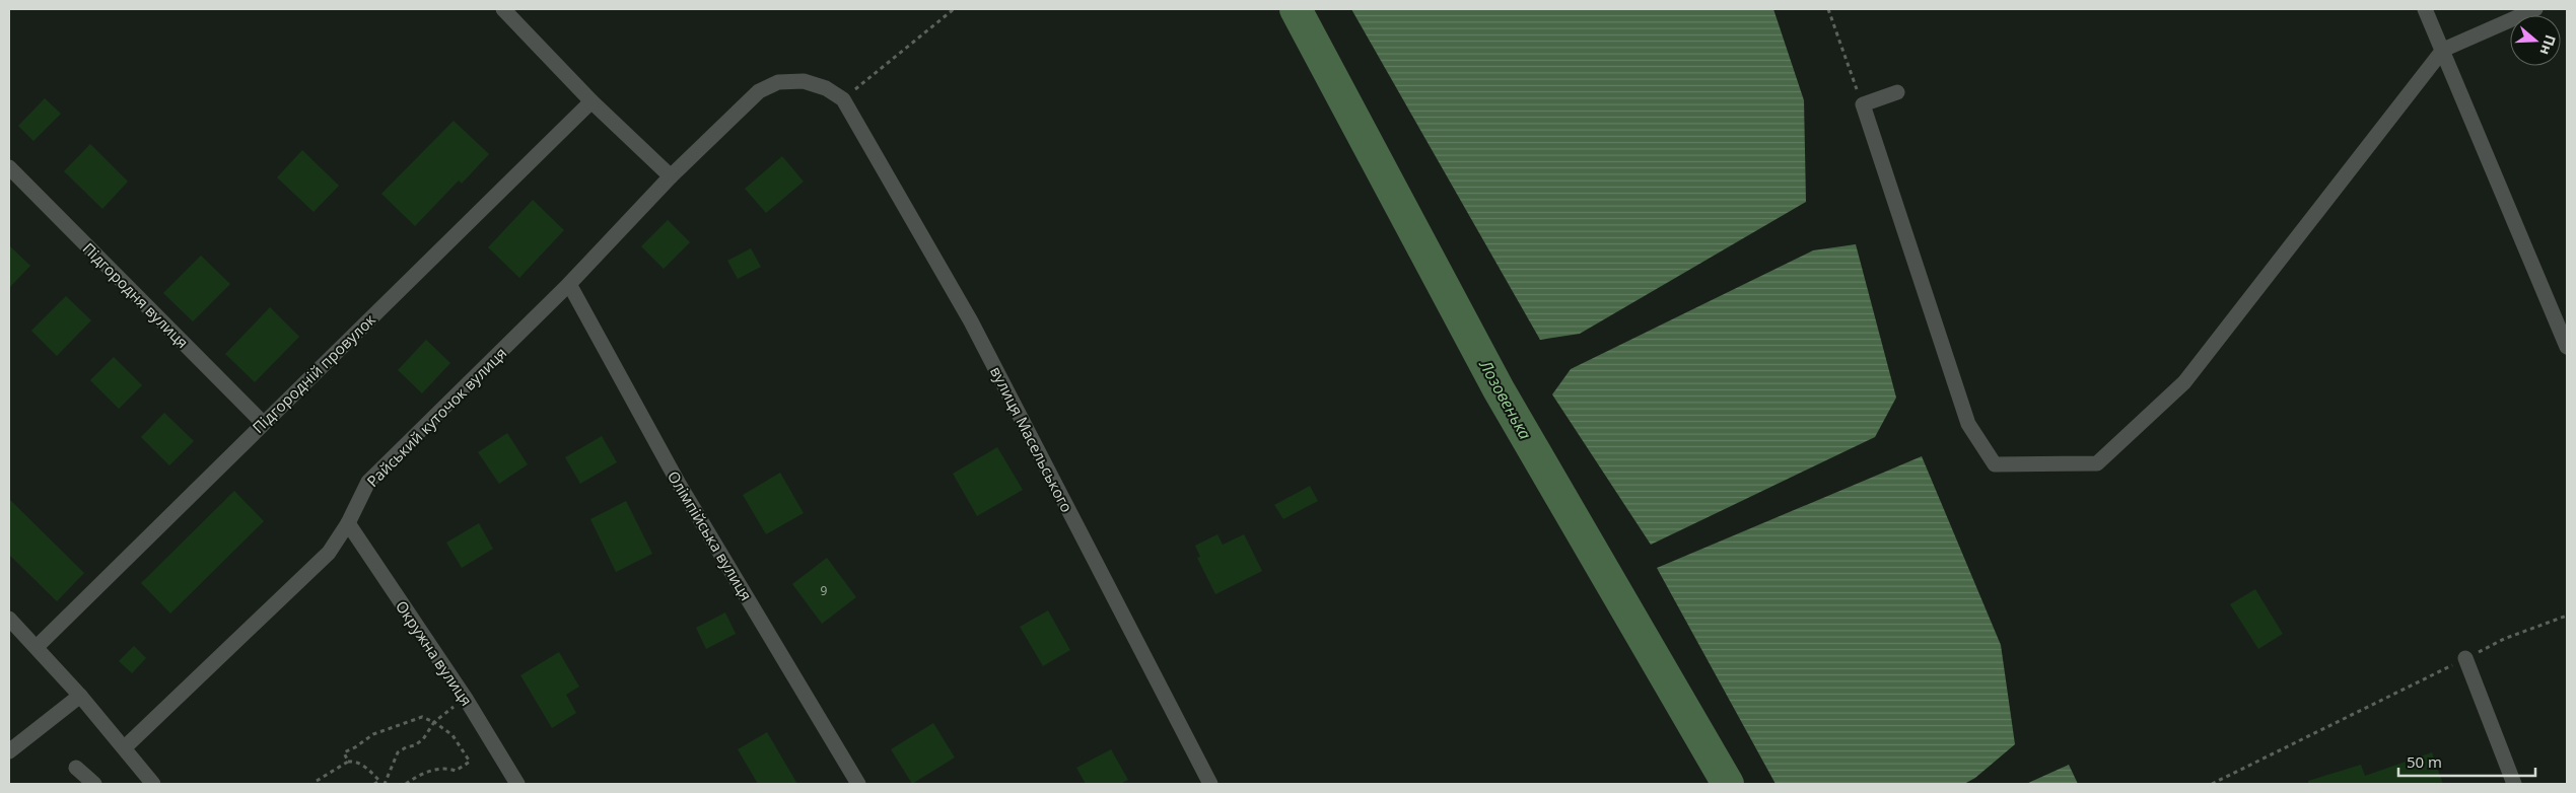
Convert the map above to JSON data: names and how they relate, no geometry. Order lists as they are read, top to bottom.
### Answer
{
  "streets": {
    "street": [
      "Підгородня вулиця",
      "Підгородній провулок",
      "Райський куточок вулиця",
      "вулиця Масельського",
      "Олімпійська вулиця",
      "Окружна вулиця"
    ]
  },
  "crossings": [
    ["Підгородня вулиця", "Підгородній провулок"],
    ["Райський куточок вулиця", "вулиця Масельського"],
    ["Райський куточок вулиця", "Олімпійська вулиця"],
    ["Райський куточок вулиця", "Окружна вулиця"]
  ],
  "water": ["Лозовенька"],
  "house_numbers": ["9"],
  "scale_bar": "50 m",
  "north": "right"
}
